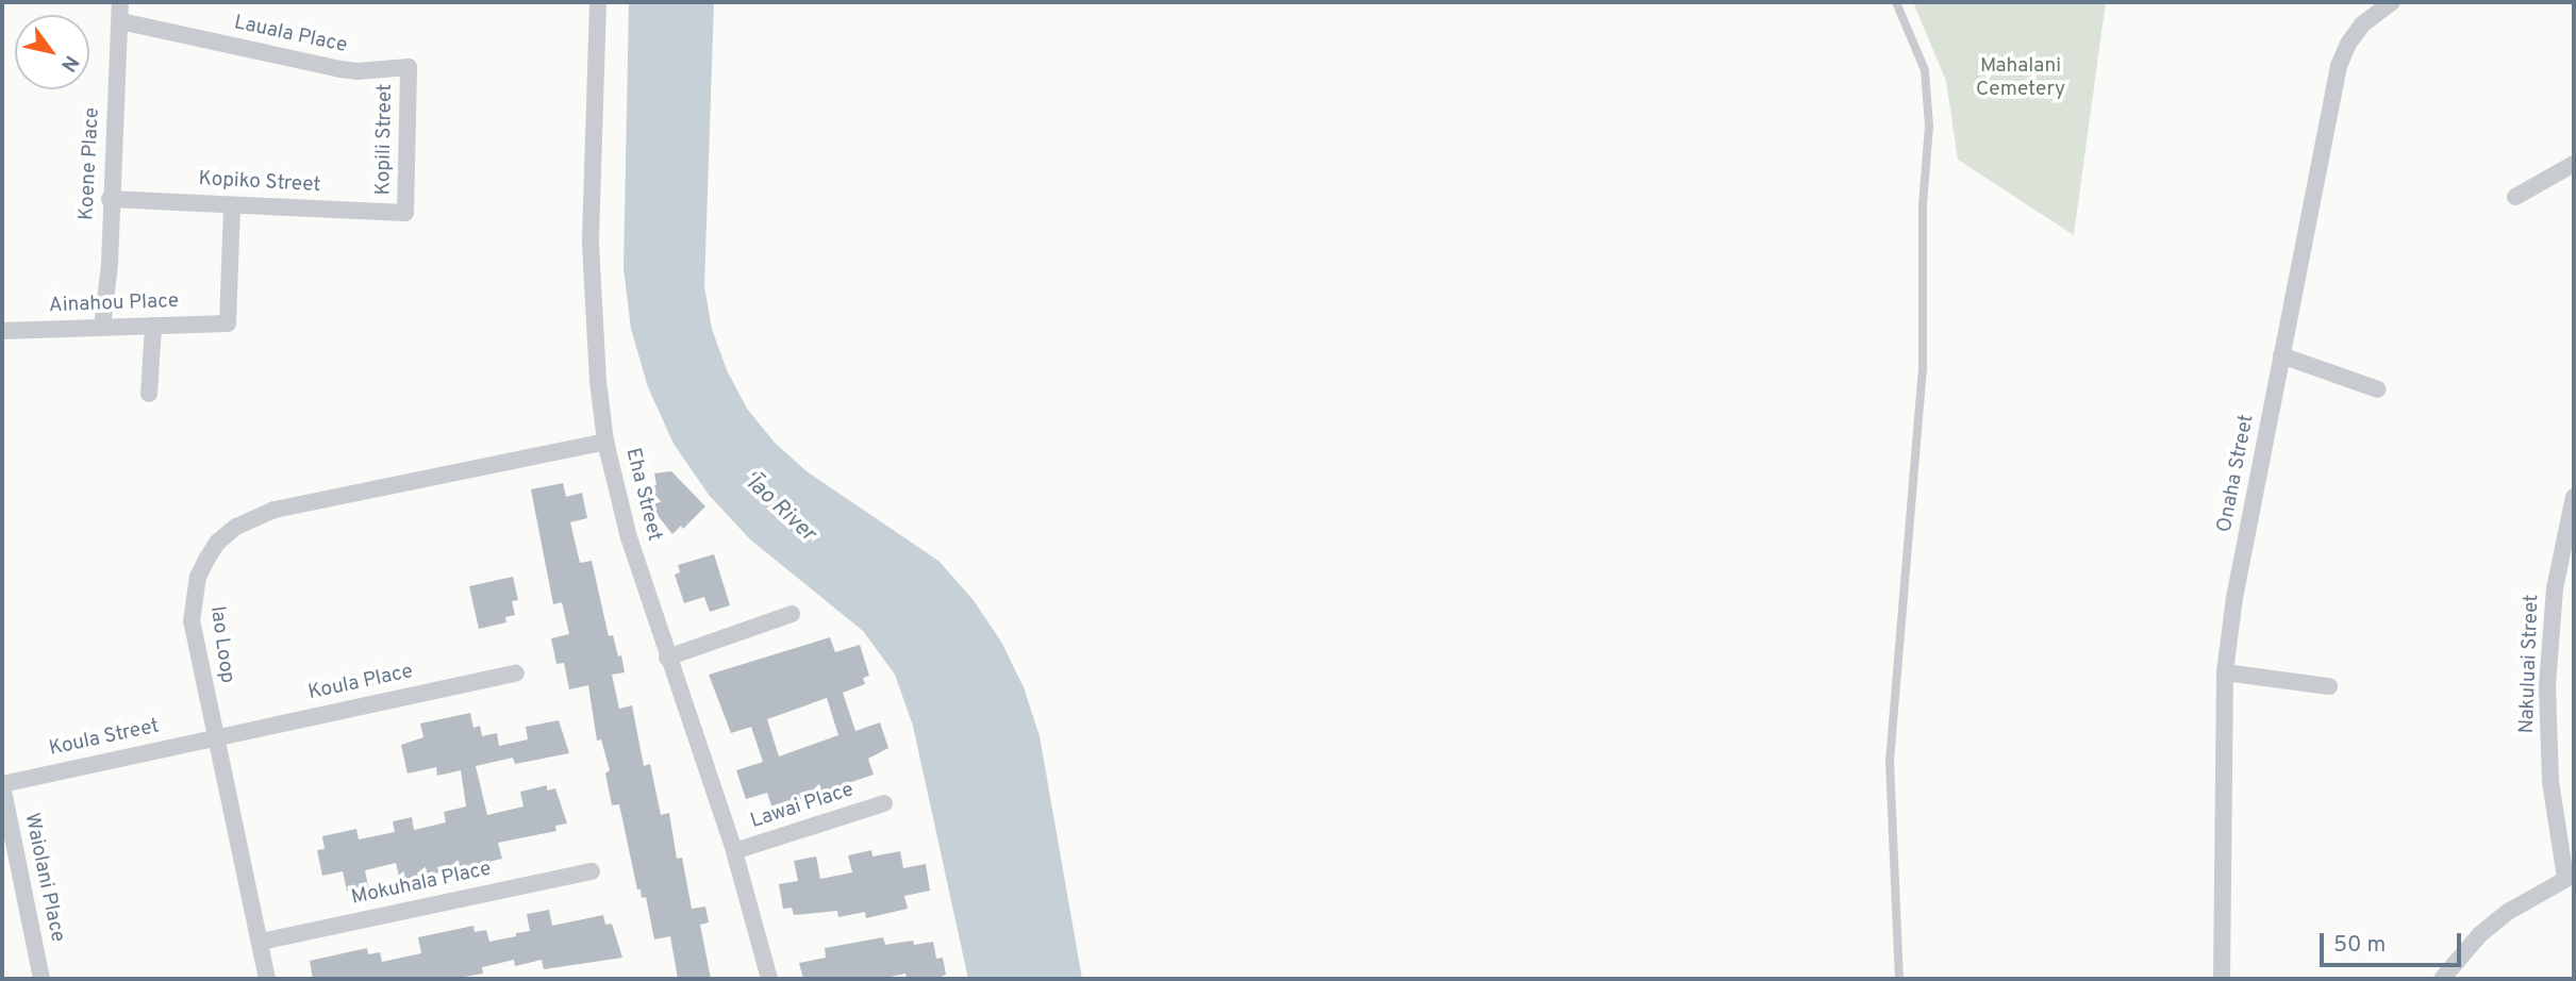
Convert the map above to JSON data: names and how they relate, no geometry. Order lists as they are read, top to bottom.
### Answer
{
  "streets": {
    "street": [
      "Lauala Place",
      "Kopili Street",
      "Koene Place",
      "Kopiko Street",
      "Ainahou Place",
      "Onaha Street",
      "Eha Street",
      "Iao Loop",
      "Nakuluai Street",
      "Koula Place",
      "Koula Street",
      "Lawai Place",
      "Waiolani Place",
      "Mokuhala Place"
    ]
  },
  "crossings": [
    ["Lauala Place", "Kopili Street"],
    ["Lauala Place", "Koene Place"],
    ["Kopili Street", "Kopiko Street"],
    ["Koene Place", "Kopiko Street"],
    ["Koene Place", "Ainahou Place"],
    ["Kopiko Street", "Ainahou Place"],
    ["Eha Street", "Iao Loop"],
    ["Eha Street", "Lawai Place"],
    ["Iao Loop", "Koula Place"],
    ["Iao Loop", "Koula Street"],
    ["Iao Loop", "Mokuhala Place"],
    ["Koula Place", "Koula Street"],
    ["Koula Street", "Waiolani Place"]
  ],
  "water": ["ʻĪao River"],
  "parks": ["Mahalani Cemetery"],
  "scale_bar": "50 m",
  "north": "bottom right"
}
